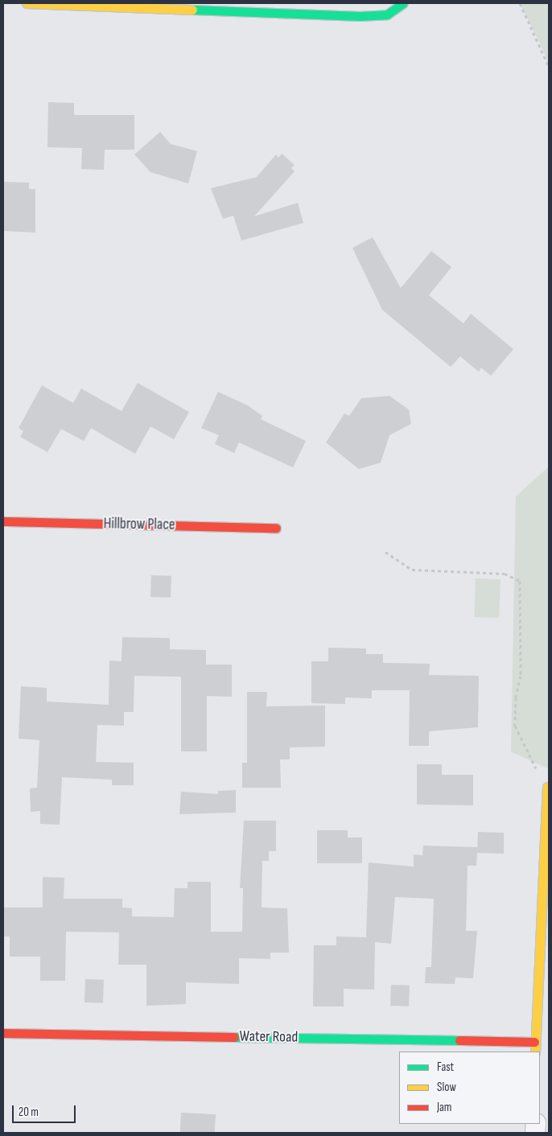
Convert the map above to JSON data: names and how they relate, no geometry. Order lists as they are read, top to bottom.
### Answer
{
  "streets": {
    "street": ["Hillbrow Place", "Water Road"]
  },
  "legend": ["Fast", "Slow", "Jam"],
  "scale_bar": "20 m"
}
